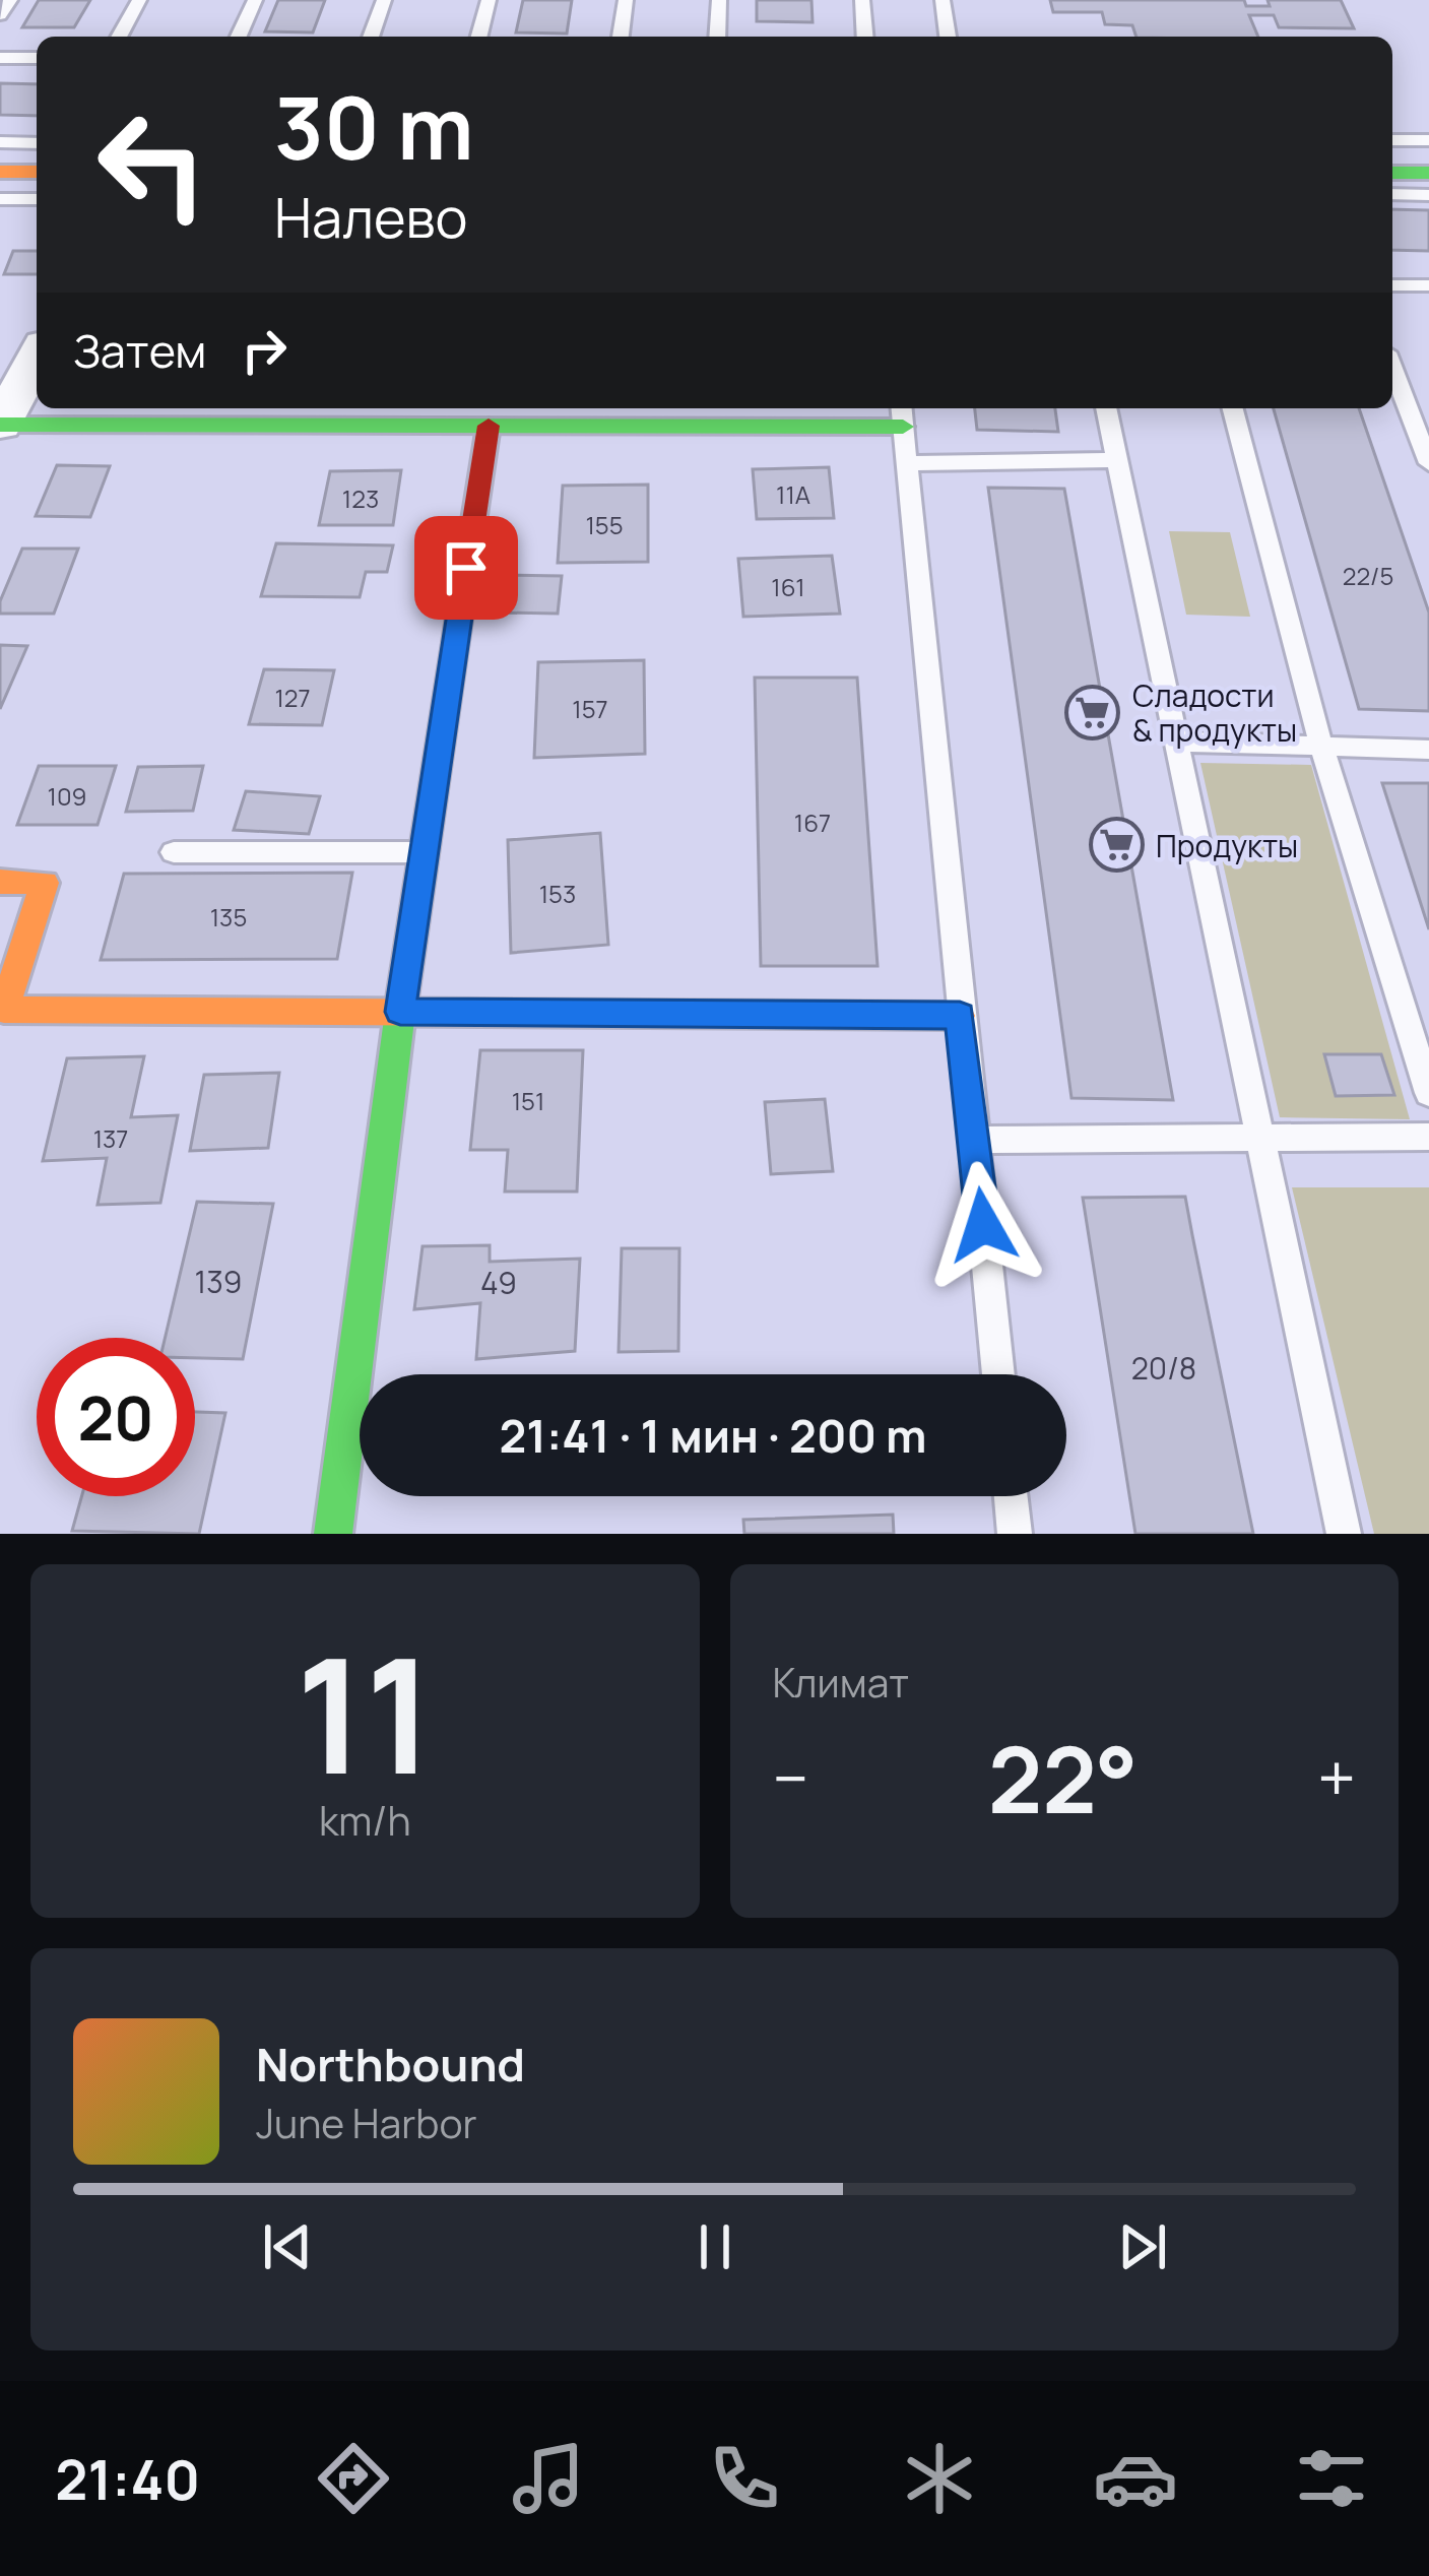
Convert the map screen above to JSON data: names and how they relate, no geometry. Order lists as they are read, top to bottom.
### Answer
{
  "places": {
    "supermarket": ["Сладости & продукты", "Продукты"]
  },
  "house_numbers": [
    "11А",
    "123",
    "155",
    "22/5",
    "161",
    "127",
    "157",
    "109",
    "167",
    "153",
    "135",
    "151",
    "137",
    "139",
    "49",
    "20/8"
  ],
  "page": {
    "turn": ["30 m", "Налево"],
    "then": "Затем",
    "limit": "20",
    "trip": "21:41 · 1 мин · 200 m",
    "tile": [
      ["11", "km/h"],
      "Климат"
    ],
    "heat": ["−", "22°", "+"],
    "song": ["Northbound", "June Harbor"],
    "tabs": "21:40"
  }
}
